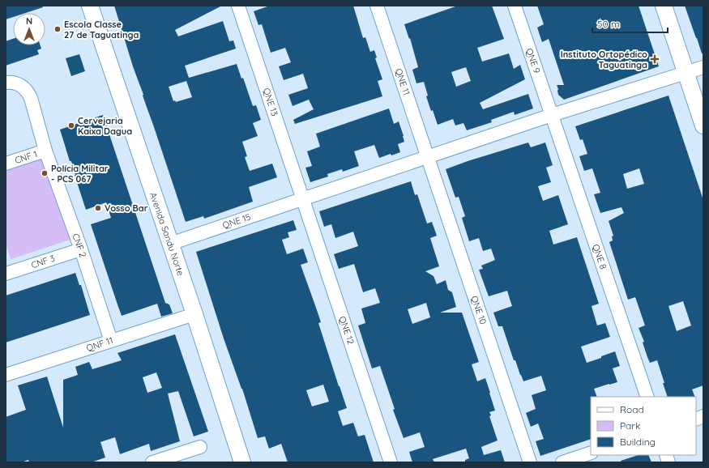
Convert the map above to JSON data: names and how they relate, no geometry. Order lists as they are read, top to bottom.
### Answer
{
  "streets": {
    "main road": ["Avenida Sandu Norte"],
    "street": [
      "QNE 9",
      "QNE 11",
      "QNE 13",
      "CNF 1",
      "QNE 15",
      "CNF 2",
      "QNE 8",
      "CNF 3",
      "QNE 10",
      "QNE 12",
      "QNF 11"
    ]
  },
  "crossings": [
    ["QNE 9", "QNE 15"],
    ["QNE 9", "QNE 8"],
    ["QNE 11", "QNE 15"],
    ["QNE 11", "QNE 10"],
    ["QNE 13", "QNE 15"],
    ["QNE 13", "QNE 12"],
    ["CNF 1", "CNF 2"],
    ["QNE 15", "Avenida Sandu Norte"],
    ["QNE 15", "QNE 8"],
    ["QNE 15", "QNE 10"],
    ["QNE 15", "QNE 12"],
    ["Avenida Sandu Norte", "QNF 11"],
    ["CNF 2", "CNF 3"],
    ["CNF 2", "QNF 11"]
  ],
  "places": {
    "other": [
      "Escola Classe 27 de Taguatinga",
      "Cervejaria Kaixa Dagua",
      "Polícia Militar - PCS 067",
      "Vosso Bar"
    ],
    "health": ["Instituto Ortopédico Taguatinga"]
  },
  "legend": ["Road", "Park", "Building"],
  "scale_bar": "50 m",
  "north": "top"
}
